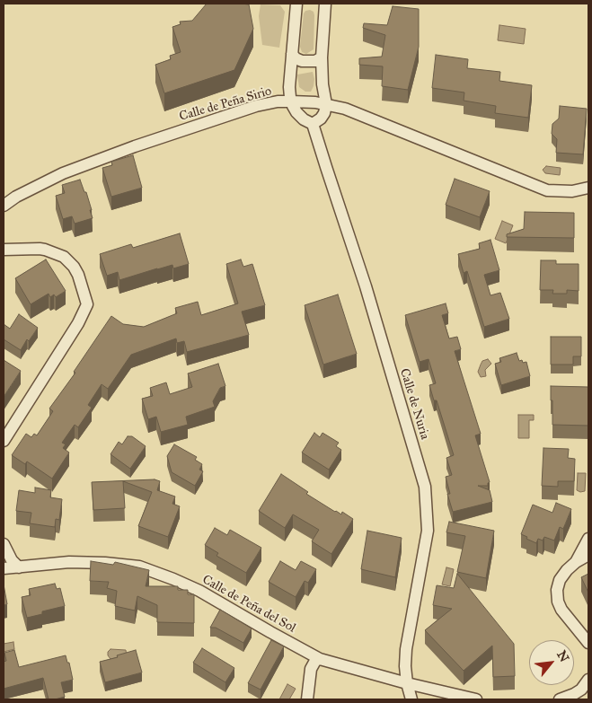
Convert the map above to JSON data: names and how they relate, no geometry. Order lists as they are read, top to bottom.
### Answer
{
  "streets": {
    "street": ["Calle de Peña Sirio", "Calle de Nuria", "Calle de Peña del Sol"]
  },
  "crossings": [
    ["Calle de Nuria", "Calle de Peña del Sol"]
  ],
  "north": "top right"
}
